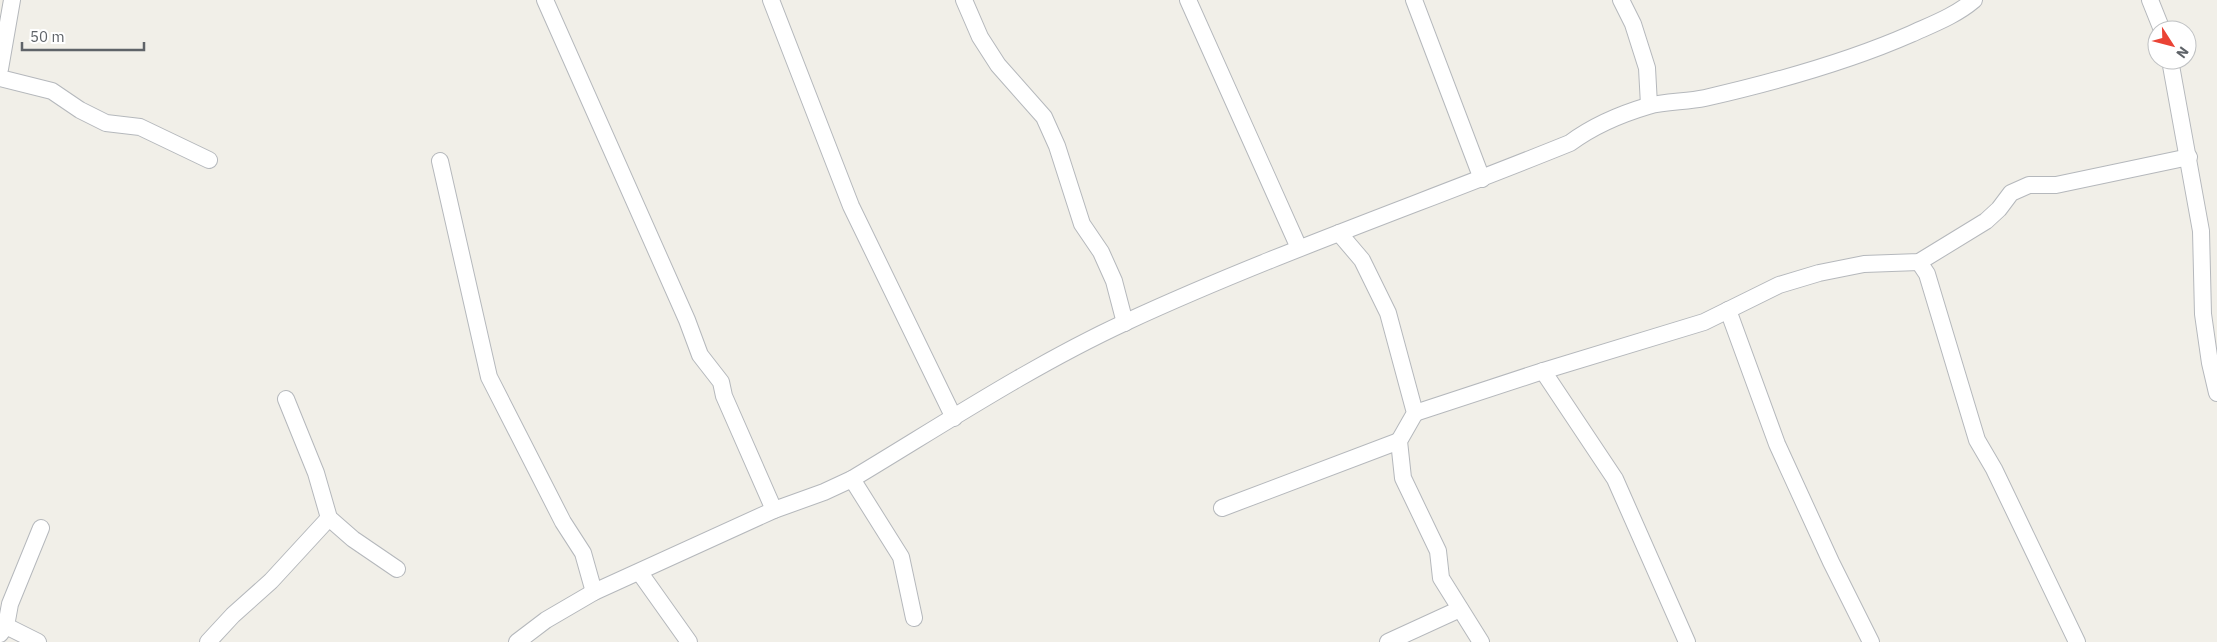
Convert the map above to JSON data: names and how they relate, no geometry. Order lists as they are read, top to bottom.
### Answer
{
  "scale_bar": "50 m",
  "north": "bottom right"
}
